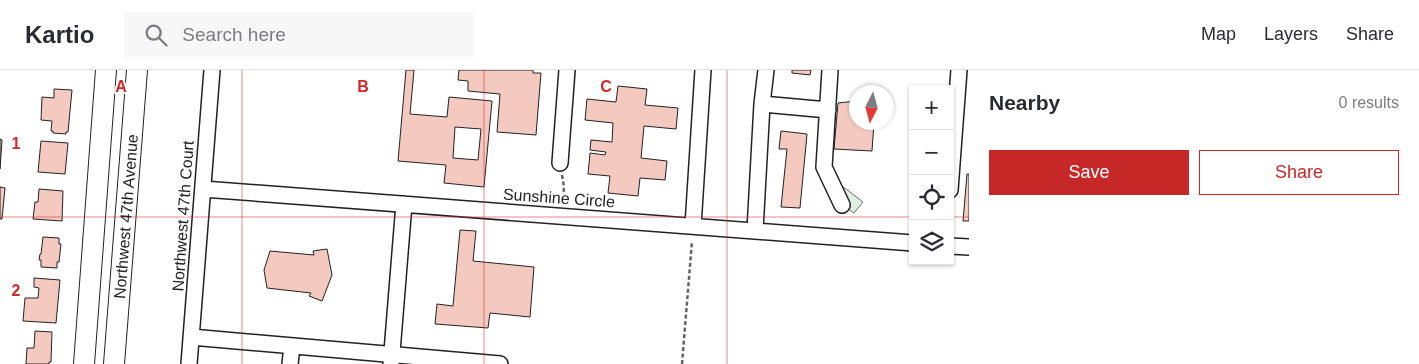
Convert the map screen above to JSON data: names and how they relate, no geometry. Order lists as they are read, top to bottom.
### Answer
{
  "streets": {
    "main road": ["Northwest 47th Avenue"],
    "street": ["Sunshine Circle", "Northwest 47th Court"]
  },
  "crossings": [
    ["Sunshine Circle", "Northwest 47th Court"]
  ],
  "north": "bottom",
  "page": {
    "header": "Kartio",
    "search": "Search here",
    "nav": ["Map", "Layers", "Share"],
    "heading": ["Nearby", "0 results"],
    "map_buttons": ["+", "−"],
    "buttons": ["Save", "Share"]
  },
  "grid": {
    "columns": ["A", "B", "C"],
    "rows": ["1", "2"]
  }
}
